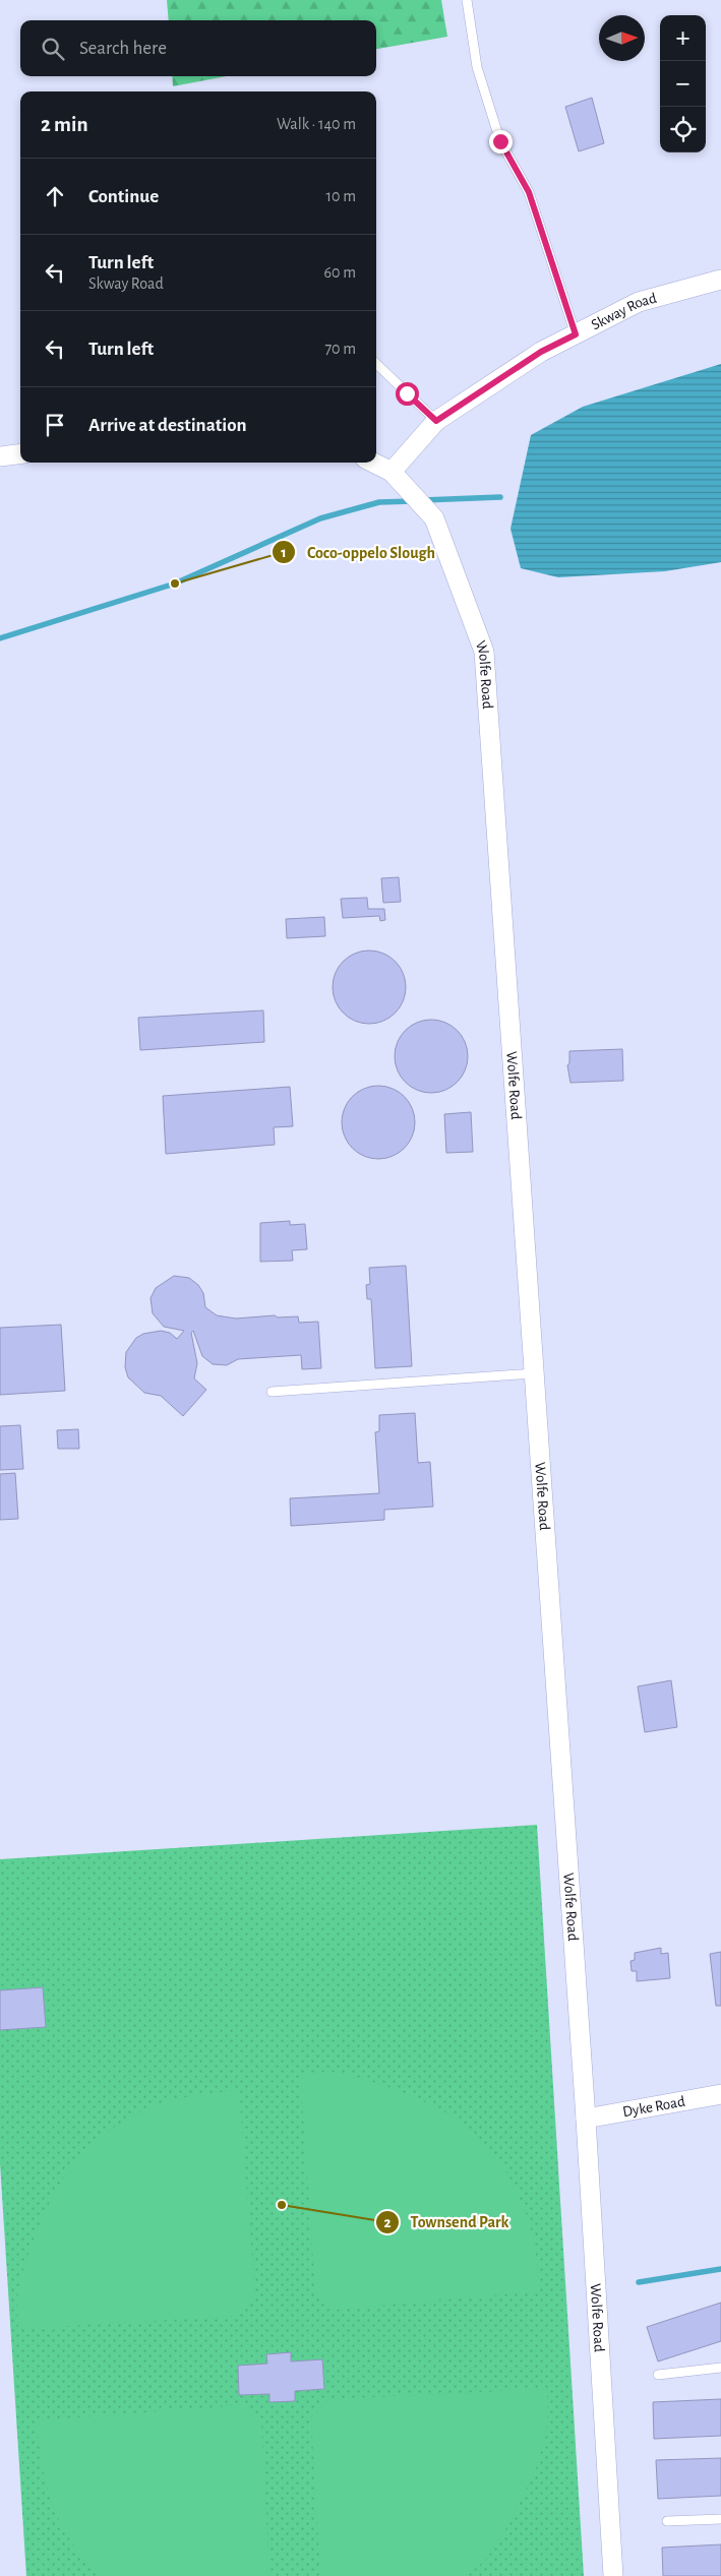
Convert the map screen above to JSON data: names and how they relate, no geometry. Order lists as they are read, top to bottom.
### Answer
{
  "streets": {
    "street": ["Skway Road", "Wolfe Road", "Dyke Road"]
  },
  "crossings": [
    ["Skway Road", "Wolfe Road"],
    ["Wolfe Road", "Dyke Road"]
  ],
  "places": ["Coco-oppelo Slough", "Townsend Park"],
  "north": "right",
  "page": {
    "map_buttons": ["+", "−"],
    "search": "Search here",
    "heading": ["2 min", "Walk · 140 m"],
    "list": [
      ["Continue", "10 m"],
      ["Turn left", "Skway Road", "60 m"],
      ["Turn left", "70 m"],
      "Arrive at destination"
    ]
  }
}
